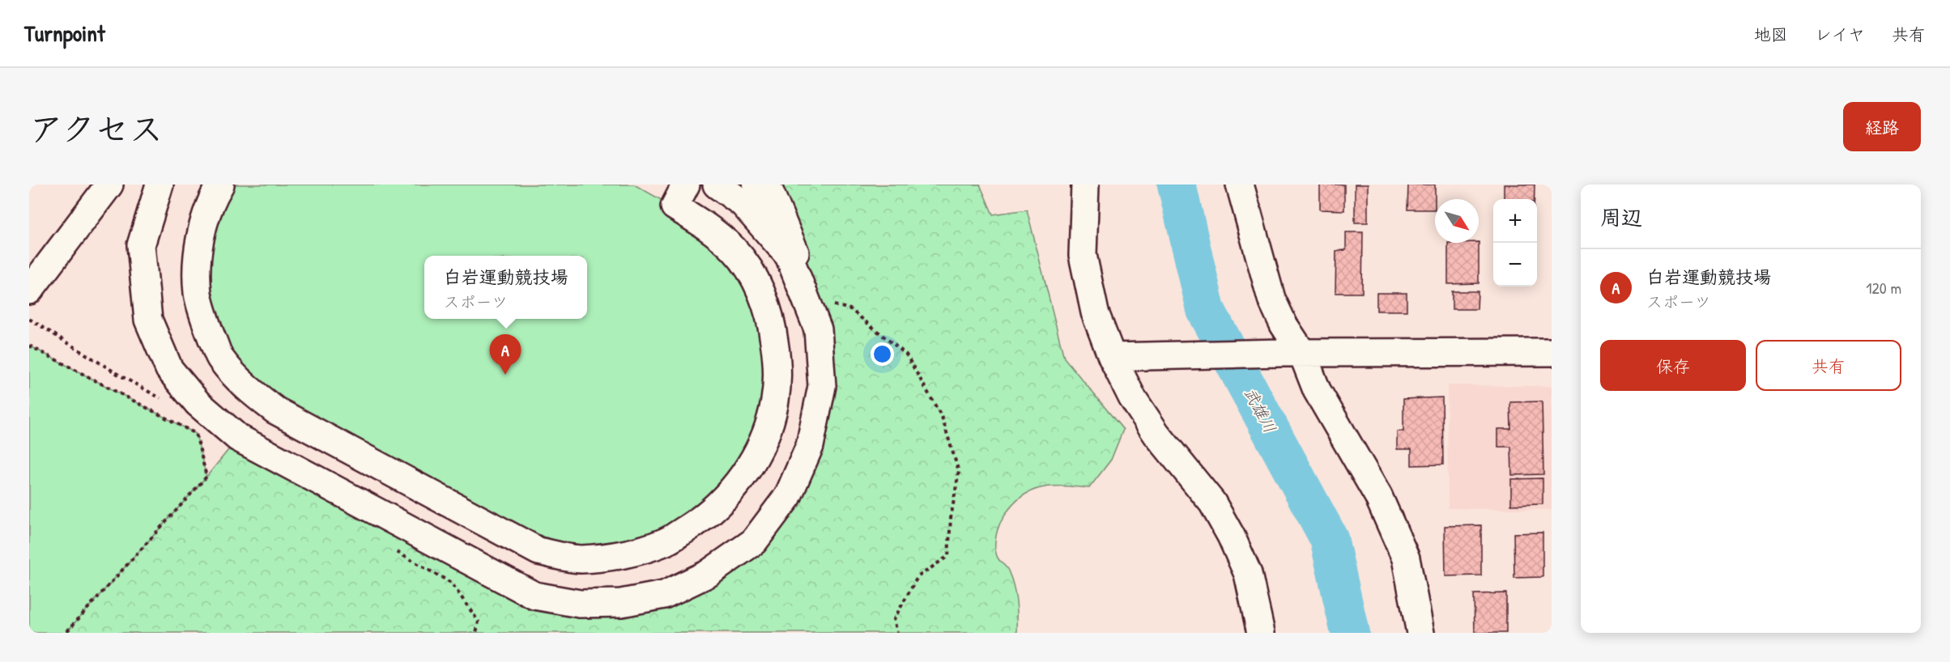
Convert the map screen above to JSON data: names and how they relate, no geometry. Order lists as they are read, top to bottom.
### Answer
{
  "water": ["武雄川"],
  "north": "bottom right",
  "page": {
    "header": "Turnpoint",
    "nav": ["地図", "レイヤ", "共有"],
    "title": "アクセス",
    "buttons": [
      "経路",
      ["保存", "共有"]
    ],
    "heading": "周辺",
    "map_buttons": ["+", "−"],
    "list": [
      {
        "mark": "A",
        "name": "白岩運動競技場",
        "note": "スポーツ",
        "value": "120 m"
      }
    ],
    "popup": ["白岩運動競技場", "スポーツ"],
    "pins": "A"
  }
}
